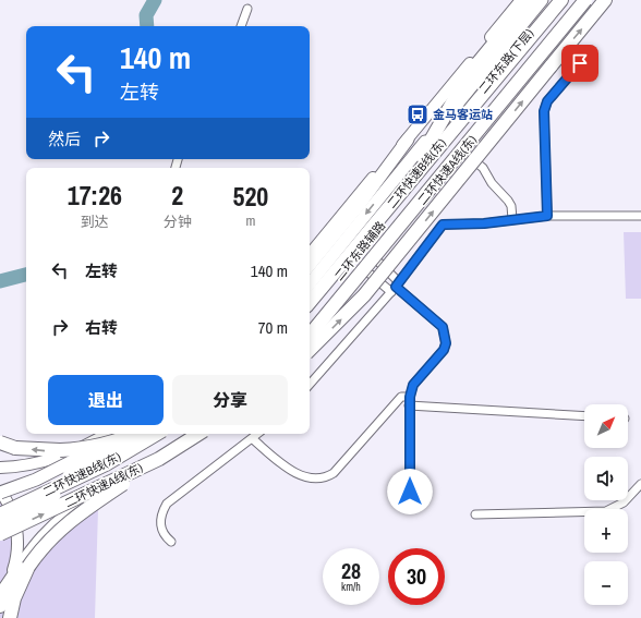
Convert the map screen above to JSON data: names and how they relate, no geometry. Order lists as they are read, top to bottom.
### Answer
{
  "streets": {
    "highway": ["二环快速A线(东)", "二环快速B线(东)"],
    "main road": ["二环东路(下层)", "二环东路辅路"]
  },
  "crossings": [
    ["二环快速A线(东)", "二环东路辅路"]
  ],
  "places": {
    "bus stop": ["金马客运站"]
  },
  "north": "top right",
  "page": {
    "turn": ["140 m", "左转"],
    "then": "然后",
    "eta": [
      "17:26",
      "到达",
      "2",
      "分钟",
      "520",
      "m"
    ],
    "list": [
      {
        "name": "左转",
        "value": "140 m"
      },
      {
        "name": "右转",
        "value": "70 m"
      }
    ],
    "buttons": ["退出", "分享"],
    "map_buttons": ["+", "−"],
    "speed": "28 km/h",
    "limit": "30"
  }
}
